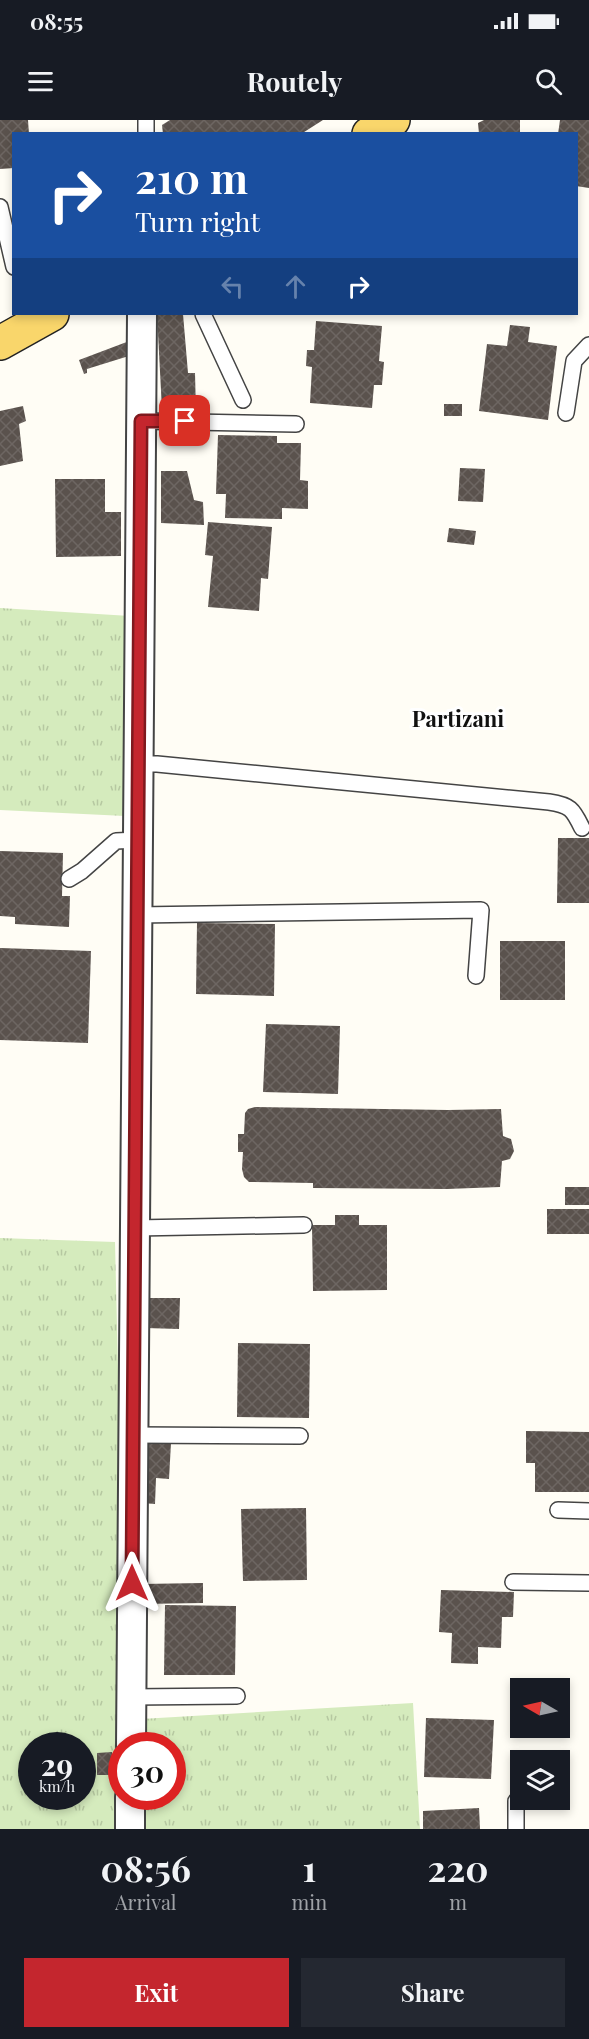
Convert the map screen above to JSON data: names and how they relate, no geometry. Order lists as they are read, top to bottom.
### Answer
{
  "districts": ["Partizani"],
  "north": "left",
  "page": {
    "status": "08:55",
    "header": "Routely",
    "turn": ["210 m", "Turn right"],
    "speed": "29 km/h",
    "limit": "30",
    "eta": [
      "08:56",
      "Arrival",
      "1",
      "min",
      "220",
      "m"
    ],
    "buttons": ["Exit", "Share"]
  }
}
